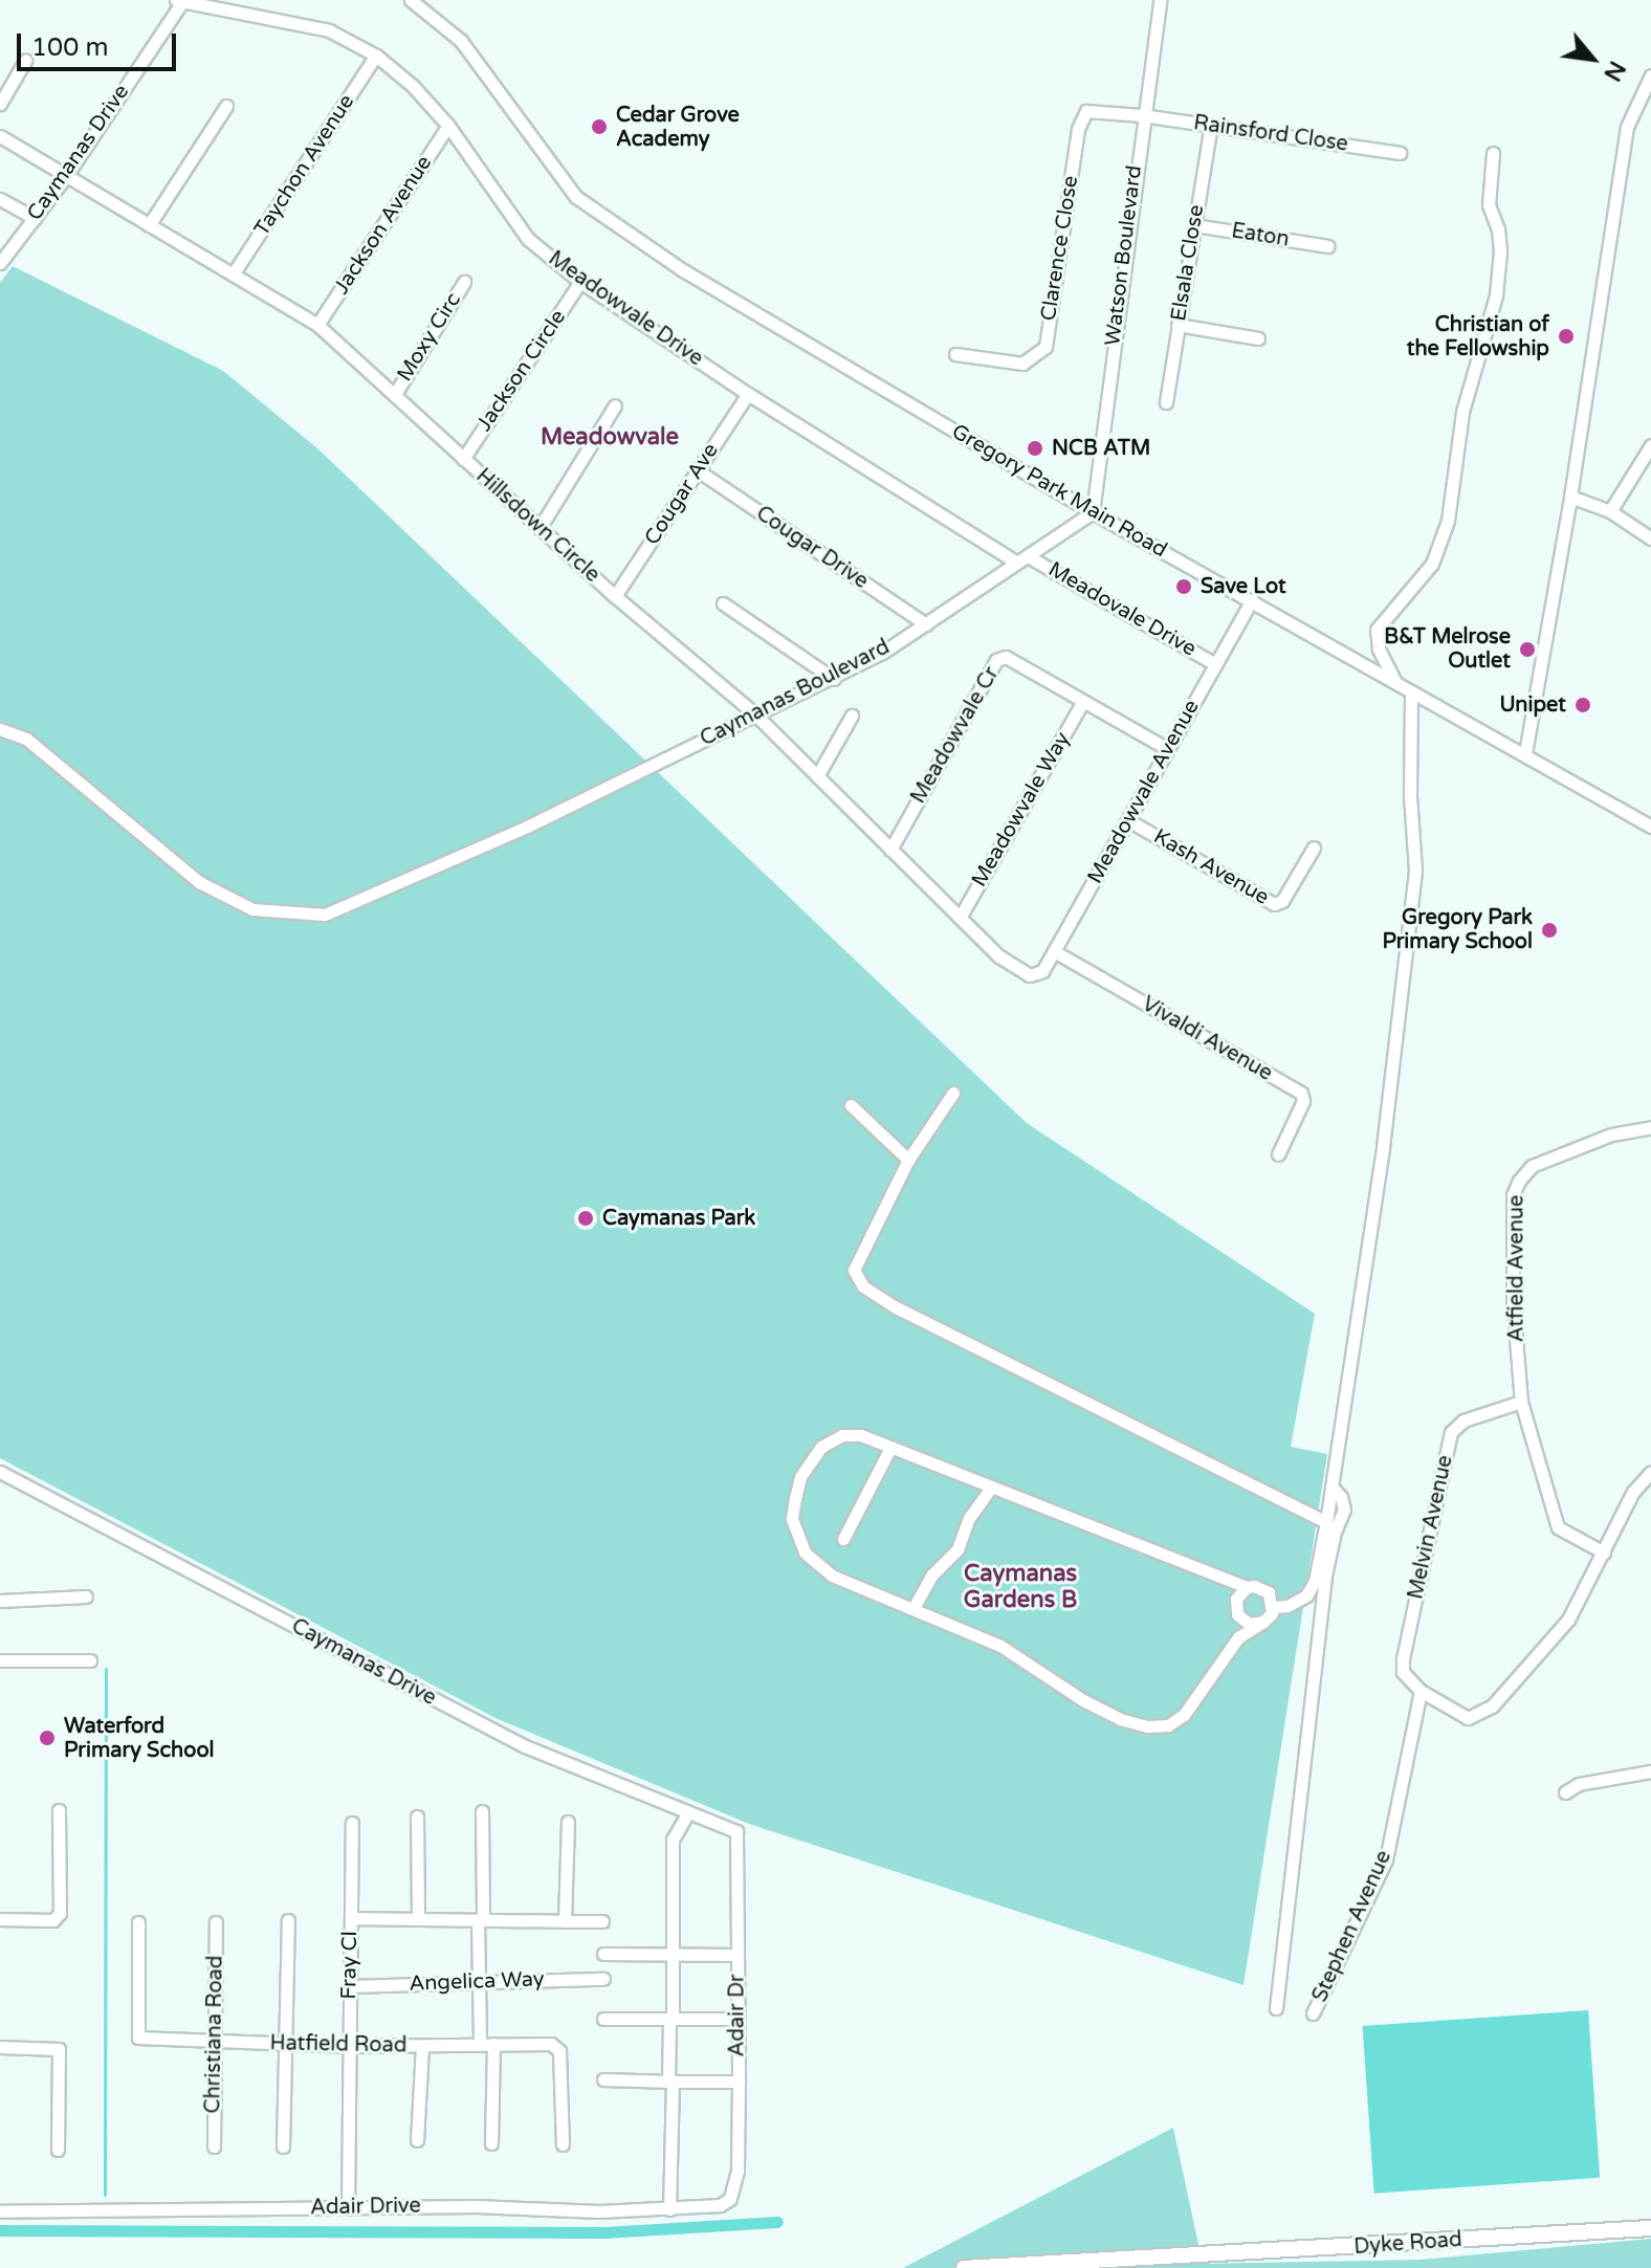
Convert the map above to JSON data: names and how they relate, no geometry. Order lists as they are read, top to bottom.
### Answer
{
  "streets": {
    "main road": ["Dyke Road"],
    "street": [
      "Rainsford Close",
      "Caymanas Drive",
      "Taychon Avenue",
      "Jackson Avenue",
      "Eaton",
      "Clarence Close",
      "Watson Boulevard",
      "Elsala Close",
      "Meadowvale Drive",
      "Moxy Circ",
      "Jackson Circle",
      "Gregory Park Main Road",
      "Cougar Ave",
      "Hillsdown Circle",
      "Cougar Drive",
      "Meadovale Drive",
      "Caymanas Boulevard",
      "Meadowvale Cr",
      "Meadowvale Avenue",
      "Meadowvale Way",
      "Kash Avenue",
      "Vivaldi Avenue",
      "Atfield Avenue",
      "Melvin Avenue",
      "Stephen Avenue",
      "Fray Cl",
      "Angelica Way",
      "Adair Dr",
      "Christiana Road",
      "Hatfield Road",
      "Adair Drive"
    ]
  },
  "crossings": [
    ["Rainsford Close", "Clarence Close"],
    ["Rainsford Close", "Watson Boulevard"],
    ["Rainsford Close", "Elsala Close"],
    ["Caymanas Drive", "Meadowvale Drive"],
    ["Caymanas Drive", "Hillsdown Circle"],
    ["Caymanas Drive", "Adair Dr"],
    ["Taychon Avenue", "Meadowvale Drive"],
    ["Taychon Avenue", "Hillsdown Circle"],
    ["Jackson Avenue", "Meadowvale Drive"],
    ["Jackson Avenue", "Hillsdown Circle"],
    ["Eaton", "Elsala Close"],
    ["Clarence Close", "Watson Boulevard"],
    ["Watson Boulevard", "Gregory Park Main Road"],
    ["Watson Boulevard", "Caymanas Boulevard"],
    ["Meadowvale Drive", "Jackson Circle"],
    ["Meadowvale Drive", "Cougar Ave"],
    ["Meadowvale Drive", "Meadovale Drive"],
    ["Meadowvale Drive", "Caymanas Boulevard"],
    ["Moxy Circ", "Hillsdown Circle"],
    ["Jackson Circle", "Hillsdown Circle"],
    ["Gregory Park Main Road", "Caymanas Boulevard"],
    ["Gregory Park Main Road", "Meadowvale Avenue"],
    ["Cougar Ave", "Hillsdown Circle"],
    ["Cougar Ave", "Cougar Drive"],
    ["Hillsdown Circle", "Caymanas Boulevard"],
    ["Hillsdown Circle", "Meadowvale Cr"],
    ["Hillsdown Circle", "Meadowvale Avenue"],
    ["Hillsdown Circle", "Meadowvale Way"],
    ["Cougar Drive", "Caymanas Boulevard"],
    ["Meadovale Drive", "Caymanas Boulevard"],
    ["Meadovale Drive", "Meadowvale Avenue"],
    ["Meadowvale Cr", "Meadowvale Avenue"],
    ["Meadowvale Cr", "Meadowvale Way"],
    ["Meadowvale Avenue", "Kash Avenue"],
    ["Meadowvale Avenue", "Vivaldi Avenue"],
    ["Atfield Avenue", "Melvin Avenue"],
    ["Melvin Avenue", "Stephen Avenue"],
    ["Fray Cl", "Angelica Way"],
    ["Fray Cl", "Hatfield Road"],
    ["Fray Cl", "Adair Drive"],
    ["Adair Dr", "Adair Drive"],
    ["Christiana Road", "Hatfield Road"]
  ],
  "districts": ["Meadowvale", "Caymanas Gardens B"],
  "places": [
    "Cedar Grove Academy",
    "Christian of the Fellowship",
    "NCB ATM",
    "Save Lot",
    "B&T Melrose Outlet",
    "Unipet",
    "Gregory Park Primary School",
    "Caymanas Park",
    "Waterford Primary School"
  ],
  "scale_bar": "100 m",
  "north": "bottom right"
}
